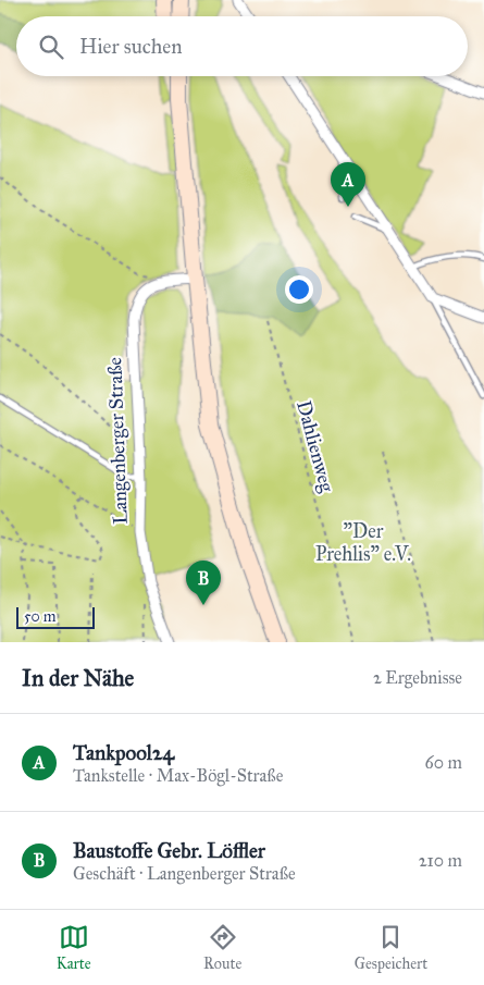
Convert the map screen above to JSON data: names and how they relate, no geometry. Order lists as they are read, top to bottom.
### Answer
{
  "streets": {
    "street": ["Langenberger Straße"],
    "path": ["Dahlienweg"]
  },
  "parks": ["\"Der Prehlis\" e.V."],
  "scale_bar": "50 m",
  "page": {
    "search": "Hier suchen",
    "pins": ["A", "B"],
    "scale": "50 m",
    "heading": ["In der Nähe", "2 Ergebnisse"],
    "list": [
      {
        "mark": "A",
        "name": "Tankpool24",
        "note": "Tankstelle · Max-Bögl-Straße",
        "value": "60 m"
      },
      {
        "mark": "B",
        "name": "Baustoffe Gebr. Löffler",
        "note": "Geschäft · Langenberger Straße",
        "value": "210 m"
      }
    ],
    "nav": ["Karte", "Route", "Gespeichert"]
  }
}
